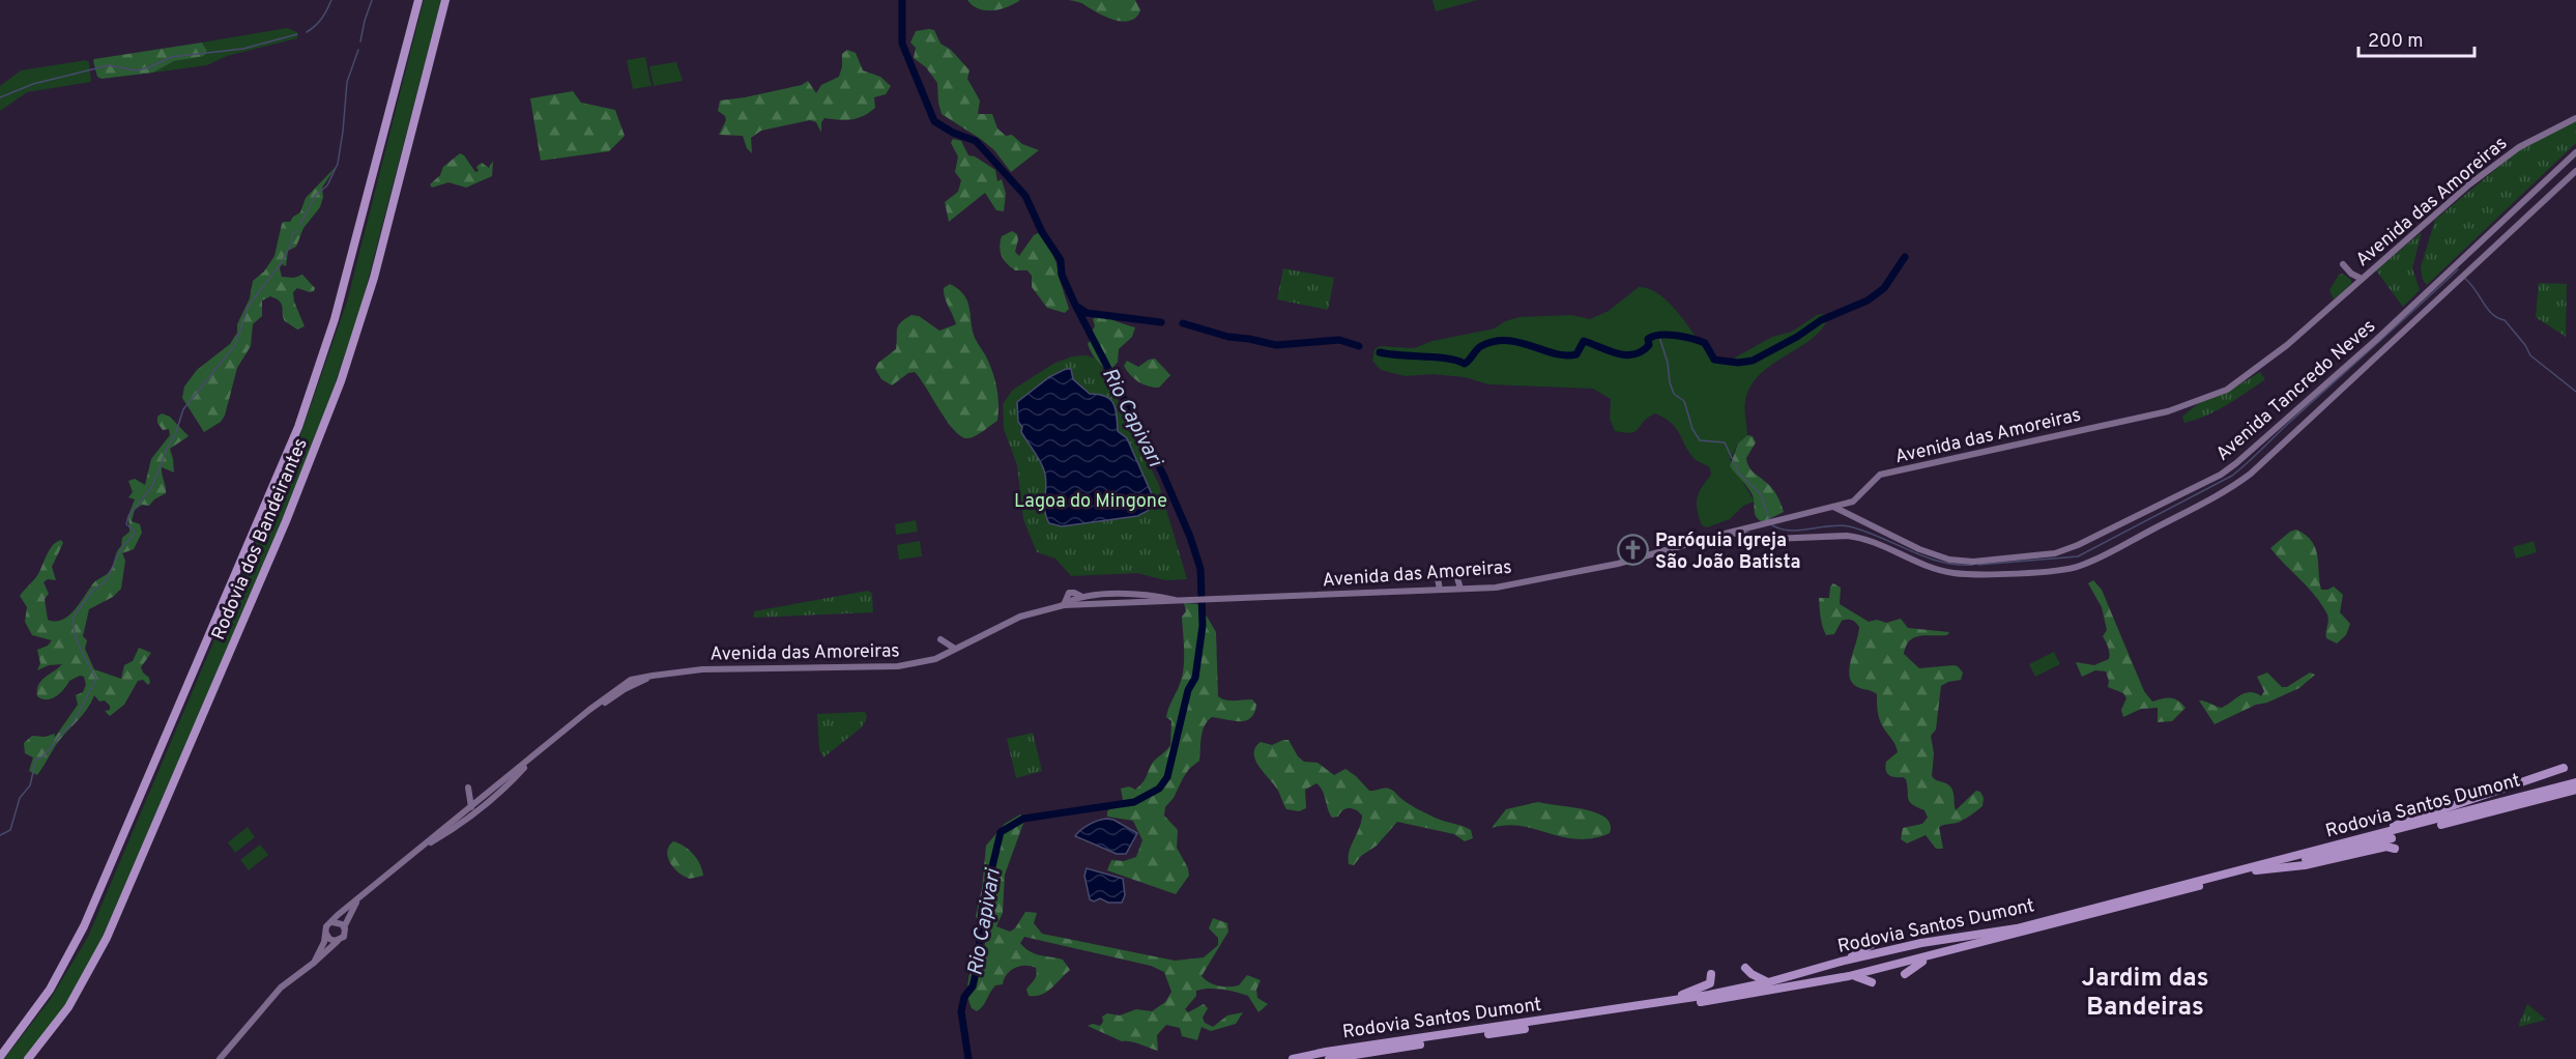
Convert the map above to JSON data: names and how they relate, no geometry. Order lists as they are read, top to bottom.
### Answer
{
  "streets": {
    "highway": ["Rodovia dos Bandeirantes", "Rodovia Santos Dumont"],
    "main road": ["Avenida das Amoreiras", "Avenida Tancredo Neves"]
  },
  "crossings": [
    ["Avenida das Amoreiras", "Avenida Tancredo Neves"]
  ],
  "districts": ["Jardim das Bandeiras"],
  "water": ["Rio Capivari"],
  "parks": ["Lagoa do Mingone"],
  "places": {
    "church": ["Paróquia Igreja São João Batista"]
  },
  "scale_bar": "200 m"
}
